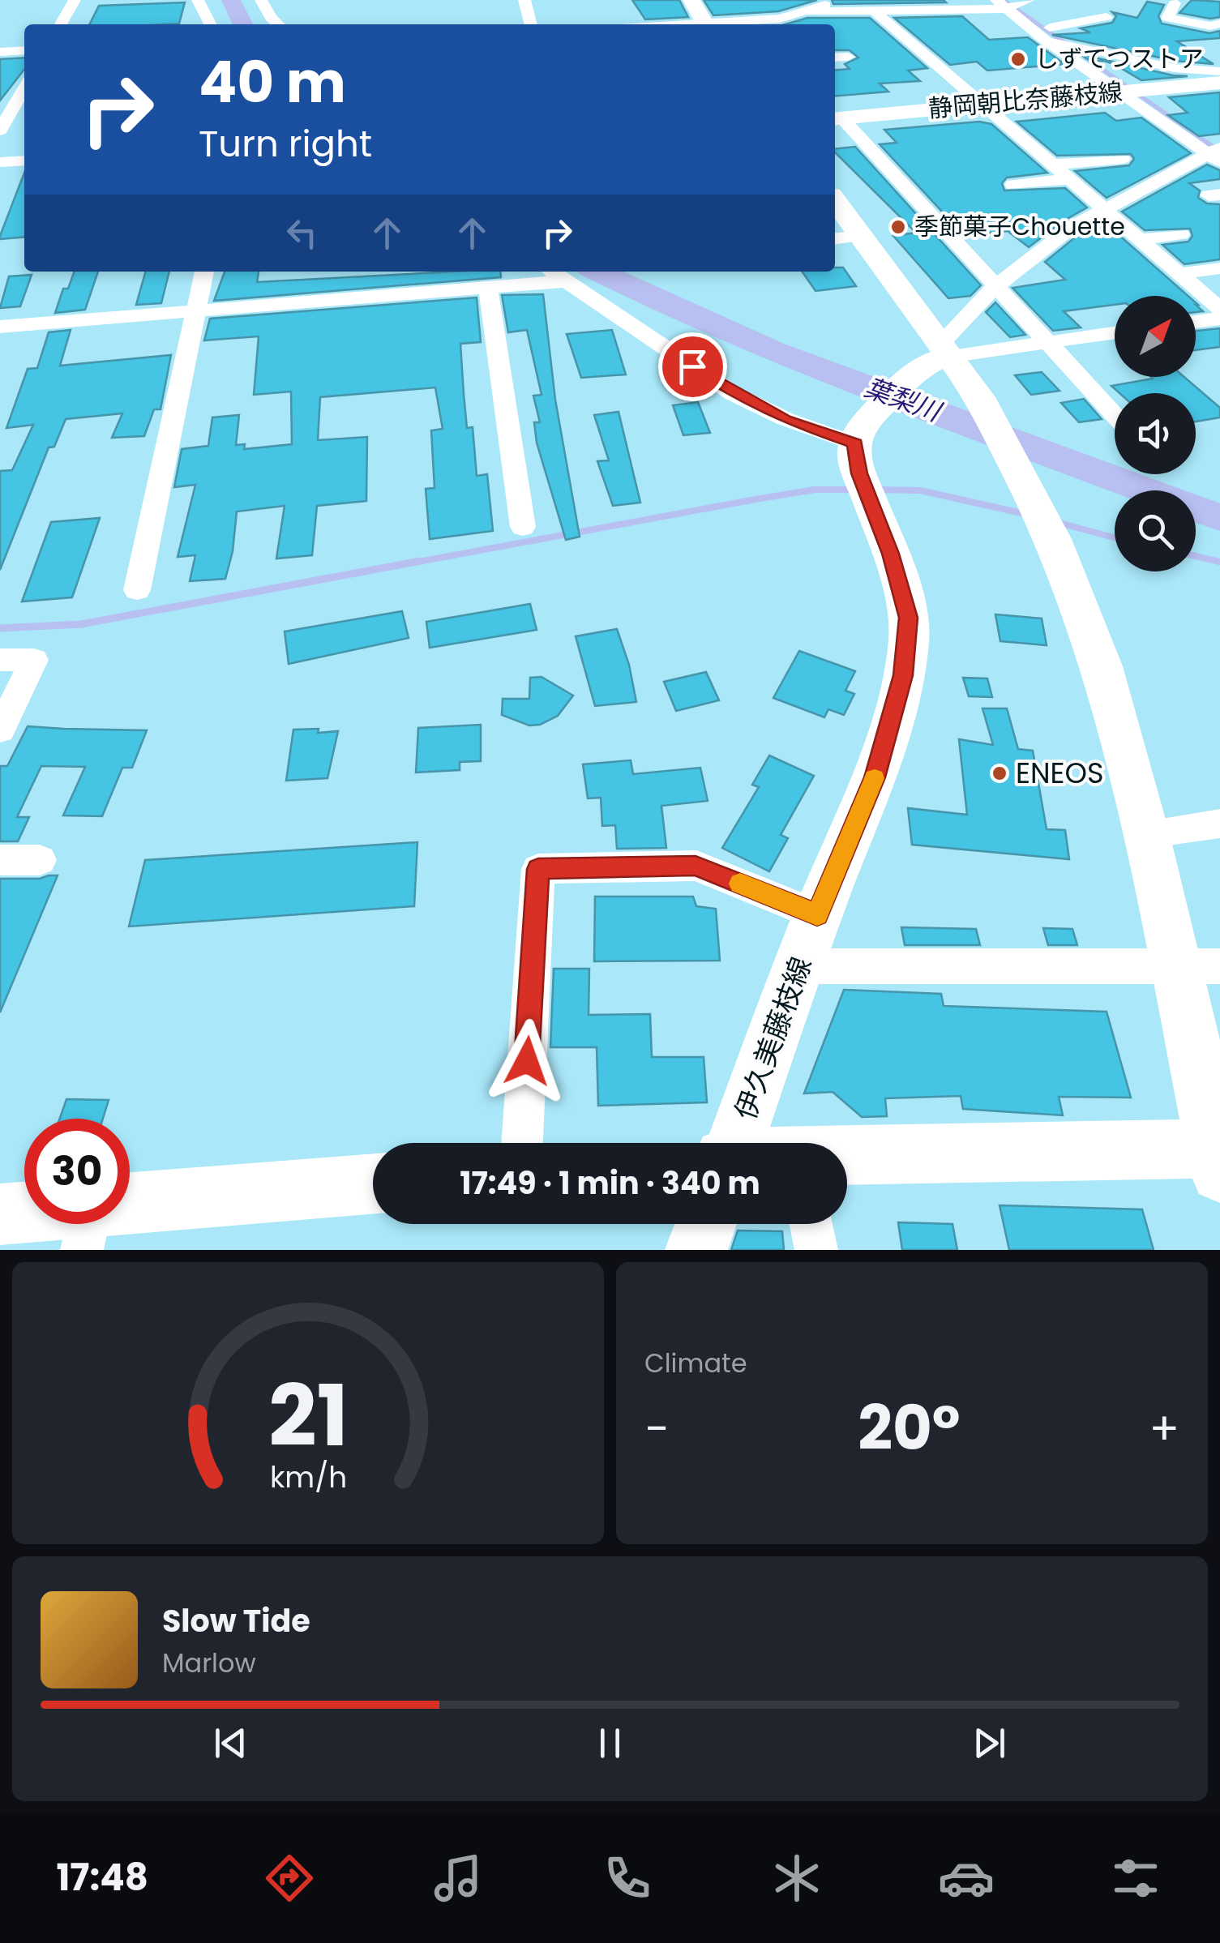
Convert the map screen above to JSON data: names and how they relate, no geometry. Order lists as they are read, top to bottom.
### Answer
{
  "streets": {
    "main road": ["静岡朝比奈藤枝線", "伊久美藤枝線"]
  },
  "water": ["葉梨川"],
  "places": ["しずてつストア", "季節菓子Chouette", "ENEOS"],
  "north": "top right",
  "page": {
    "turn": ["40 m", "Turn right"],
    "limit": "30",
    "trip": "17:49 · 1 min · 340 m",
    "tile": "Climate",
    "heat": ["−", "20°", "+"],
    "song": ["Slow Tide", "Marlow"],
    "tabs": "17:48",
    "gauge": ["21", "km/h"]
  }
}
